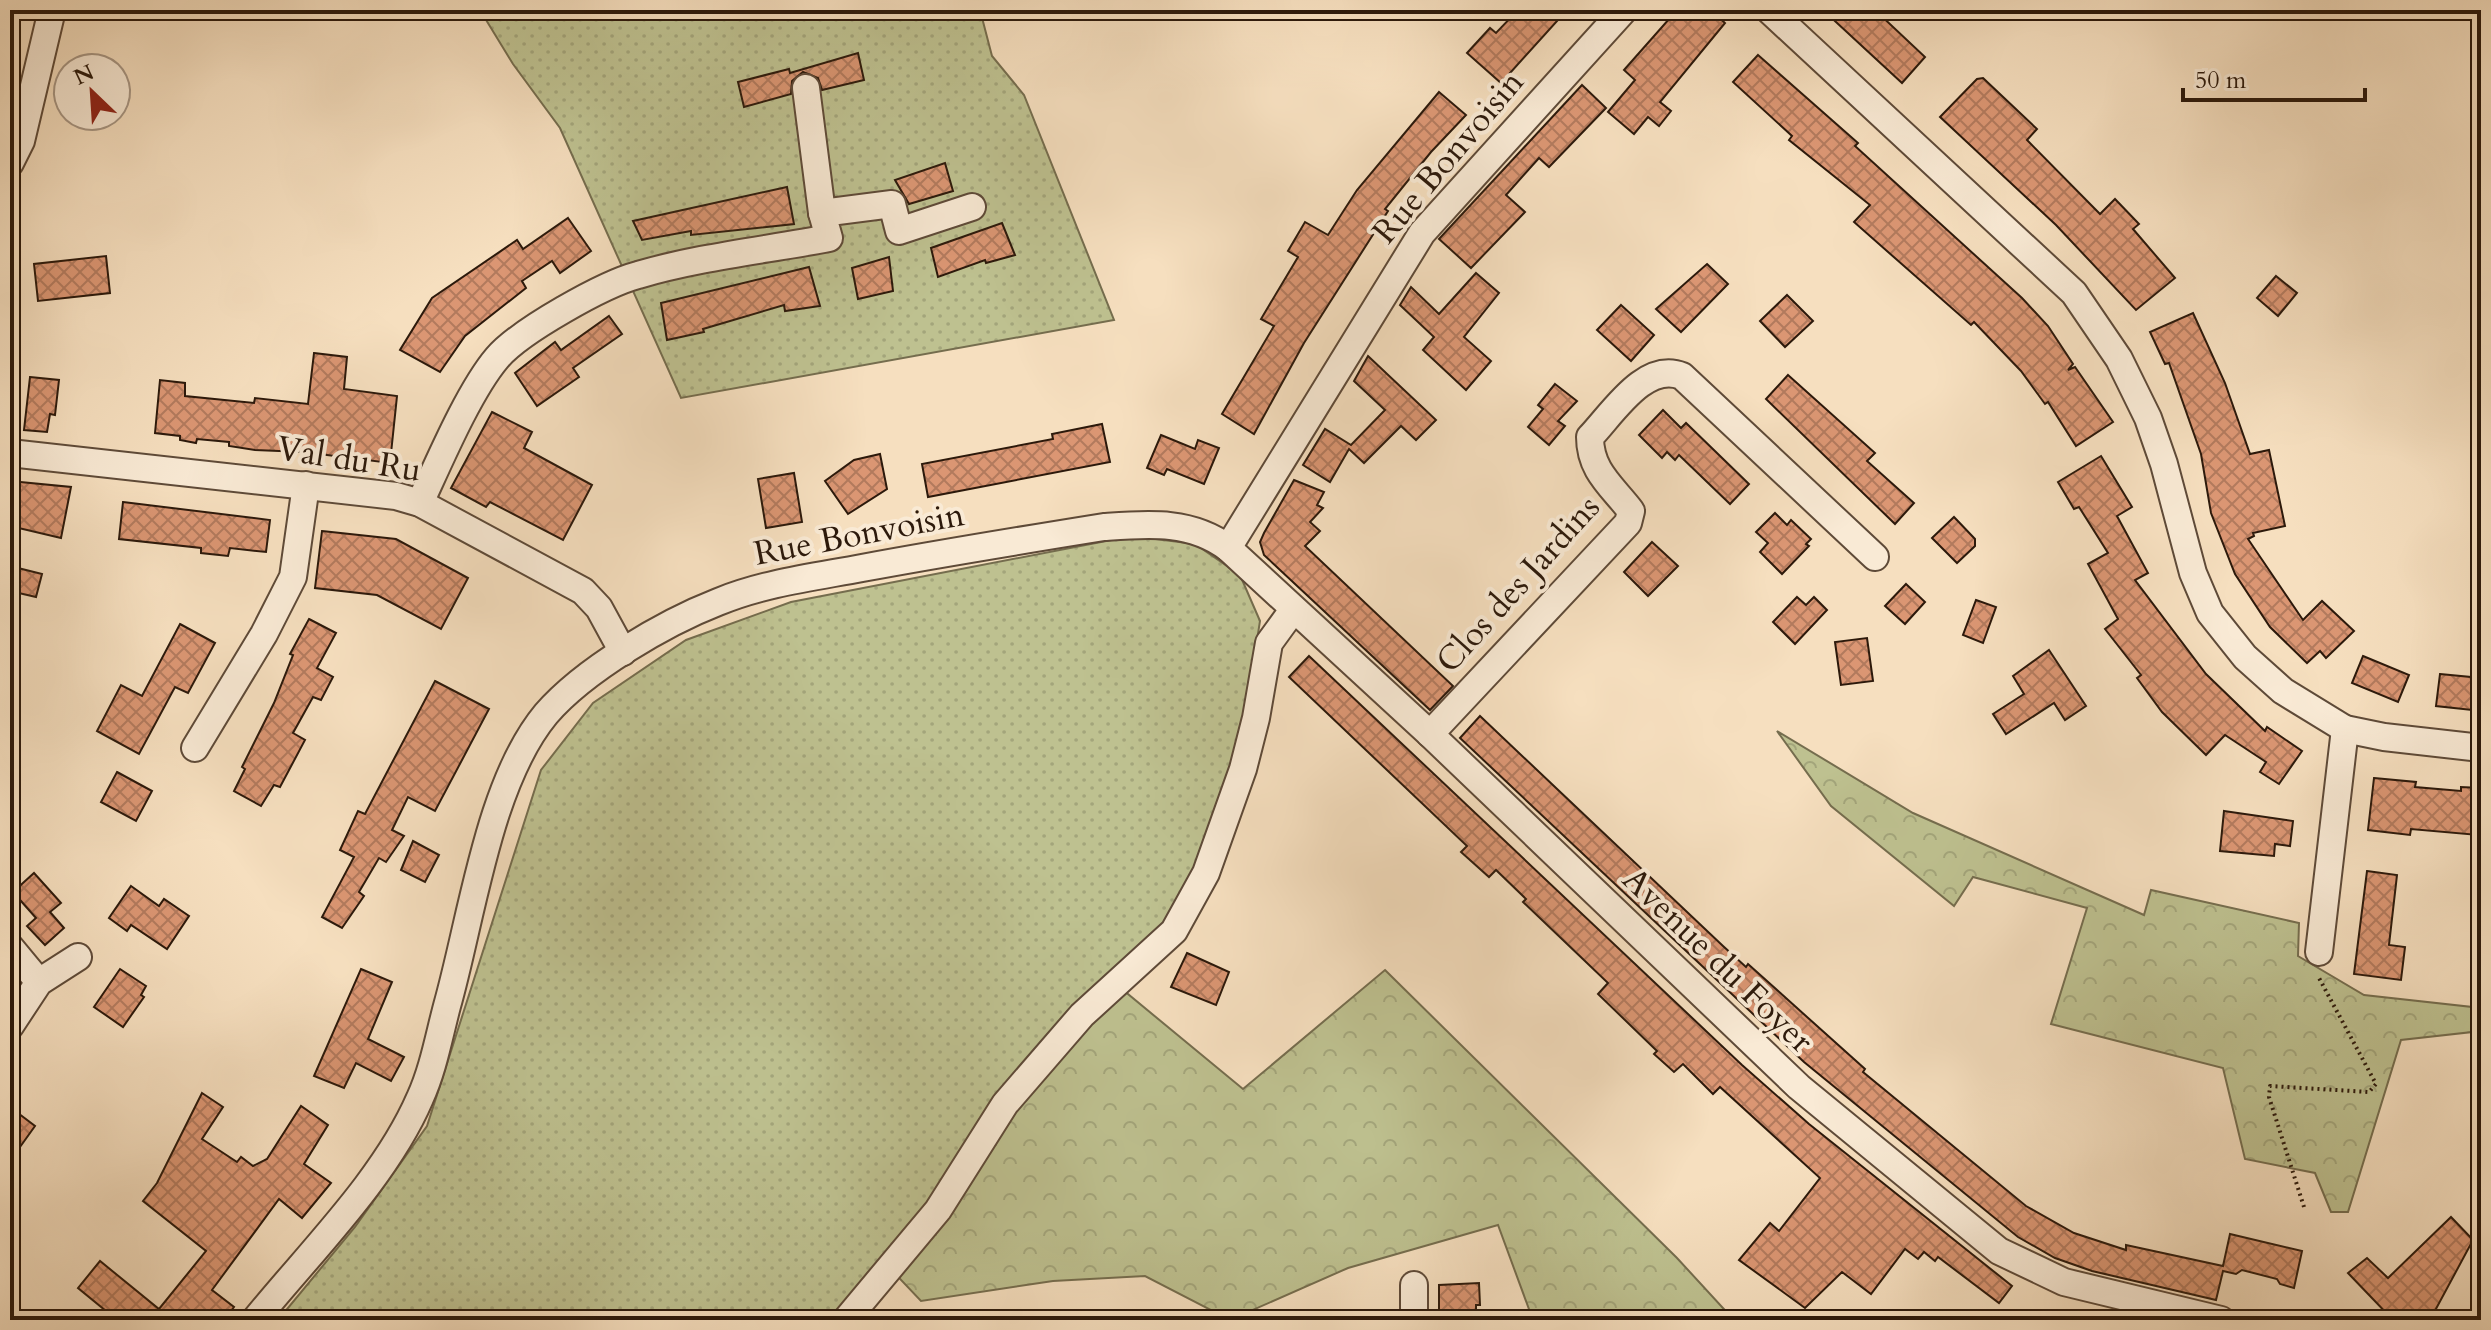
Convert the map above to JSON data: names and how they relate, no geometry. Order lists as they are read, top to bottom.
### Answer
{
  "streets": {
    "street": [
      "Rue Bonvoisin",
      "Val du Ru",
      "Clos des Jardins",
      "Avenue du Foyer"
    ]
  },
  "crossings": [
    ["Rue Bonvoisin", "Val du Ru"],
    ["Rue Bonvoisin", "Avenue du Foyer"],
    ["Clos des Jardins", "Avenue du Foyer"]
  ],
  "scale_bar": "50 m",
  "north": "top left"
}
